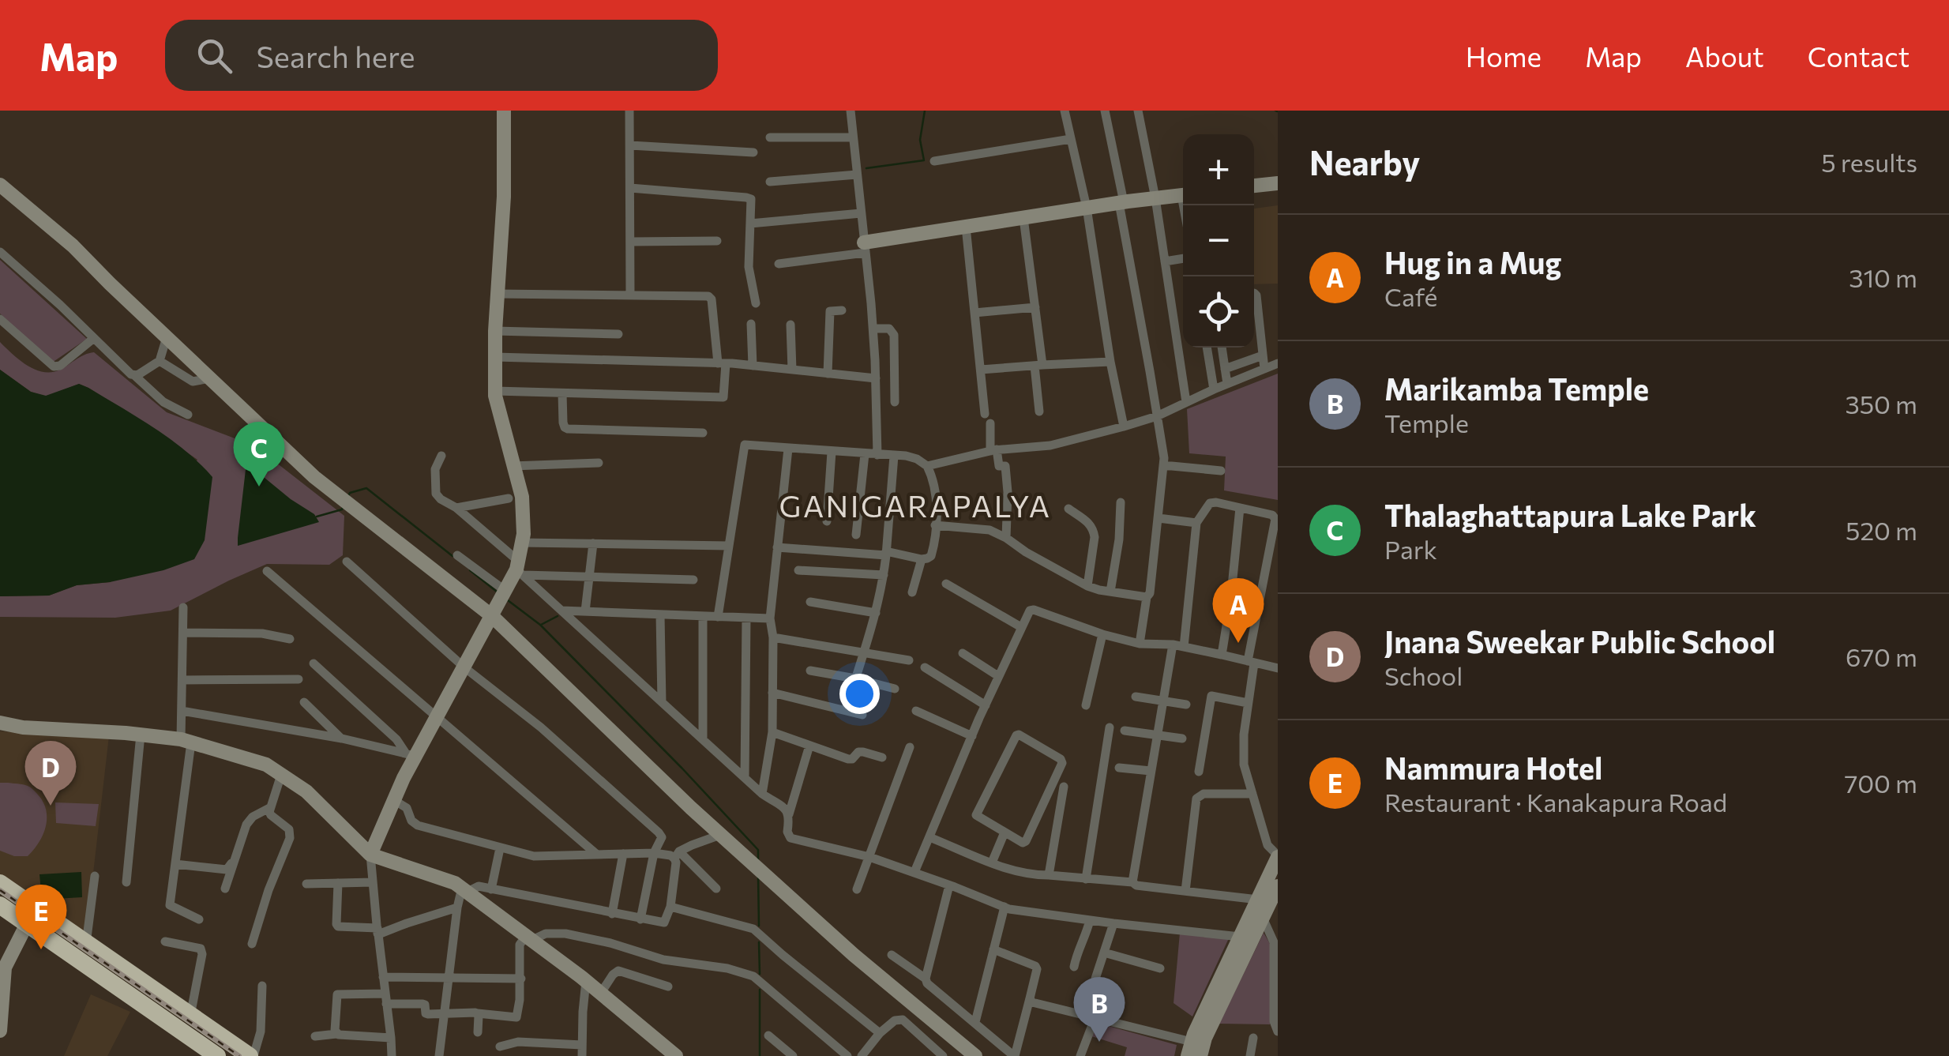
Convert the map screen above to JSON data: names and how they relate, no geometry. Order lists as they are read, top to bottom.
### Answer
{
  "districts": ["GANIGARAPALYA"],
  "page": {
    "header": "Map",
    "search": "Search here",
    "nav": [
      "Home",
      "Map",
      "About",
      "Contact"
    ],
    "heading": ["Nearby", "5 results"],
    "map_buttons": ["+", "−"],
    "list": [
      {
        "mark": "A",
        "name": "Hug in a Mug",
        "note": "Café",
        "value": "310 m"
      },
      {
        "mark": "B",
        "name": "Marikamba Temple",
        "note": "Temple",
        "value": "350 m"
      },
      {
        "mark": "C",
        "name": "Thalaghattapura Lake Park",
        "note": "Park",
        "value": "520 m"
      },
      {
        "mark": "D",
        "name": "Jnana Sweekar Public School",
        "note": "School",
        "value": "670 m"
      },
      {
        "mark": "E",
        "name": "Nammura Hotel",
        "note": "Restaurant · Kanakapura Road",
        "value": "700 m"
      }
    ],
    "pins": [
      "C",
      "A",
      "D",
      "E",
      "B"
    ]
  }
}
